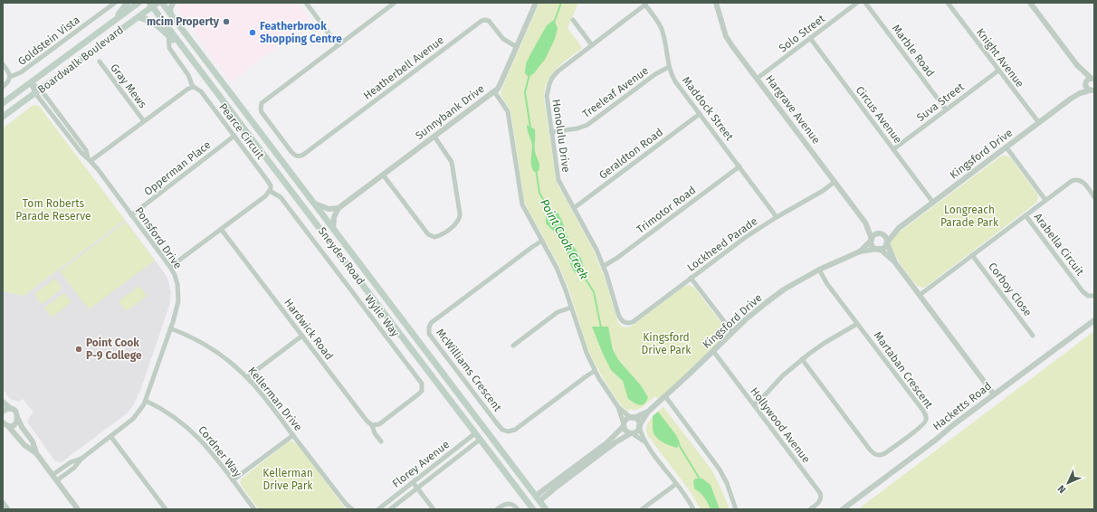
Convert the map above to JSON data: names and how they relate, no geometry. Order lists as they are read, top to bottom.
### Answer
{
  "streets": {
    "main road": ["Boardwalk Boulevard", "Sneydes Road"],
    "street": [
      "Solo Street",
      "Goldstein Vista",
      "Marble Road",
      "Knight Avenue",
      "Heatherbell Avenue",
      "Gray Mews",
      "Treeleaf Avenue",
      "Suva Street",
      "Maddock Street",
      "Hargrave Avenue",
      "Sunnybank Drive",
      "Circus Avenue",
      "Pearce Circuit",
      "Honolulu Drive",
      "Geraldton Road",
      "Kingsford Drive",
      "Opperman Place",
      "Trimotor Road",
      "Ponsford Drive",
      "Lockheed Parade",
      "Arabella Circuit",
      "Corboy Close",
      "Wylie Way",
      "Hardwick Road",
      "McWilliams Crescent",
      "Martaban Crescent",
      "Kellerman Drive",
      "Hacketts Road",
      "Hollywood Avenue",
      "Cordner Way",
      "Florey Avenue"
    ]
  },
  "crossings": [
    ["Solo Street", "Hargrave Avenue"],
    ["Solo Street", "Circus Avenue"],
    ["Marble Road", "Suva Street"],
    ["Knight Avenue", "Suva Street"],
    ["Knight Avenue", "Kingsford Drive"],
    ["Boardwalk Boulevard", "Ponsford Drive"],
    ["Heatherbell Avenue", "Sunnybank Drive"],
    ["Treeleaf Avenue", "Maddock Street"],
    ["Treeleaf Avenue", "Honolulu Drive"],
    ["Suva Street", "Circus Avenue"],
    ["Maddock Street", "Honolulu Drive"],
    ["Maddock Street", "Geraldton Road"],
    ["Maddock Street", "Trimotor Road"],
    ["Maddock Street", "Lockheed Parade"],
    ["Hargrave Avenue", "Kingsford Drive"],
    ["Hargrave Avenue", "Lockheed Parade"],
    ["Circus Avenue", "Kingsford Drive"],
    ["Pearce Circuit", "Opperman Place"],
    ["Pearce Circuit", "Wylie Way"],
    ["Honolulu Drive", "Geraldton Road"],
    ["Honolulu Drive", "Trimotor Road"],
    ["Honolulu Drive", "Lockheed Parade"],
    ["Kingsford Drive", "Martaban Crescent"],
    ["Kingsford Drive", "Hollywood Avenue"],
    ["Opperman Place", "Ponsford Drive"],
    ["Ponsford Drive", "Kellerman Drive"],
    ["Ponsford Drive", "Cordner Way"],
    ["Sneydes Road", "Florey Avenue"],
    ["Wylie Way", "Hardwick Road"]
  ],
  "water": ["Point Cook Creek"],
  "parks": [
    "Tom Roberts Parade Reserve",
    "Longreach Parade Park",
    "Kingsford Drive Park",
    "Kellerman Drive Park"
  ],
  "places": ["mcim Property", "Featherbrook Shopping Centre", "Point Cook P-9 College"],
  "north": "bottom left"
}
